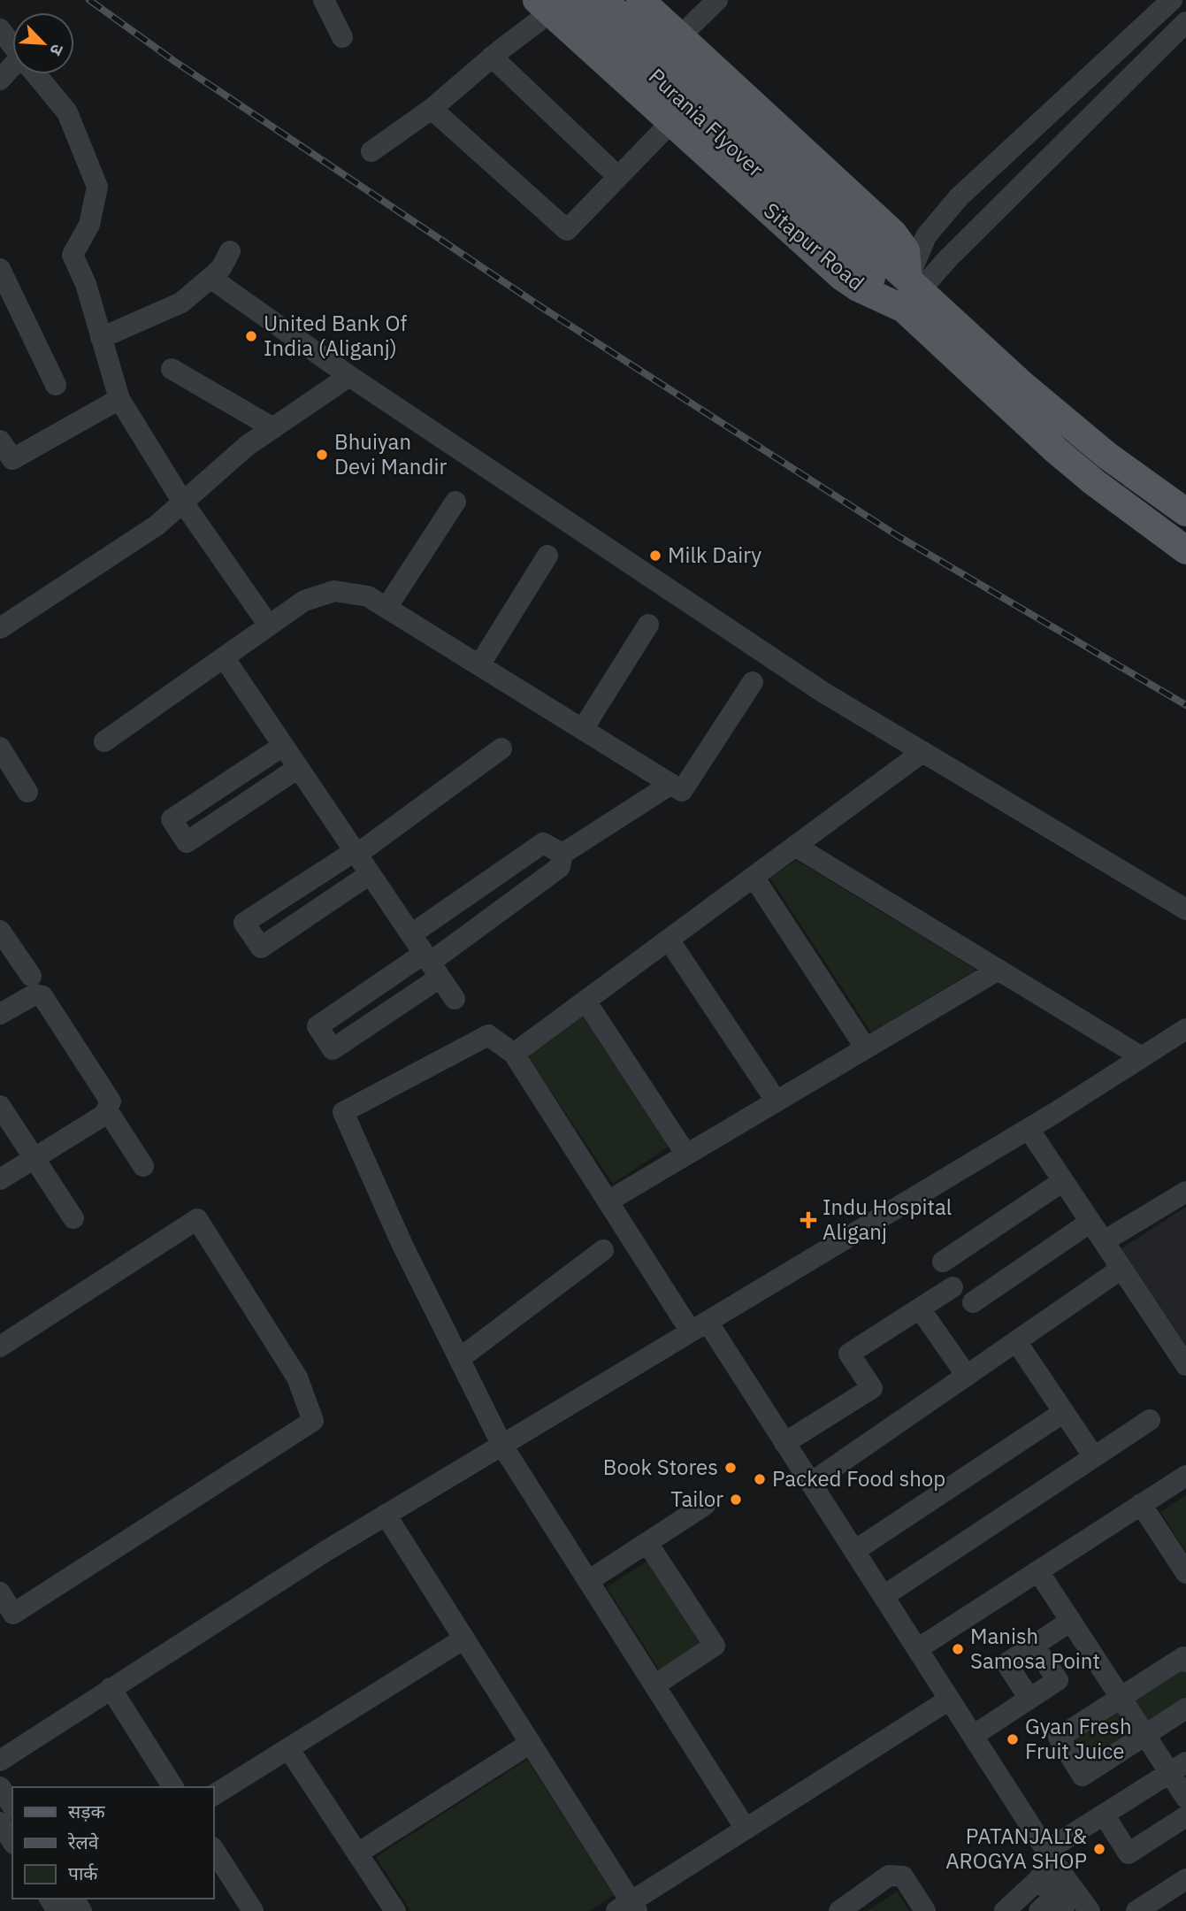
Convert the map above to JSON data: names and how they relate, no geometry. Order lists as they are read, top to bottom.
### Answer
{
  "streets": {
    "main road": ["Purania Flyover", "Sitapur Road"]
  },
  "crossings": [
    ["Purania Flyover", "Sitapur Road"]
  ],
  "places": {
    "other": [
      "United Bank Of India (Aliganj)",
      "Bhuiyan Devi Mandir",
      "Milk Dairy",
      "Book Stores",
      "Packed Food shop",
      "Tailor",
      "Manish Samosa Point",
      "Gyan Fresh Fruit Juice",
      "PATANJALI& AROGYA SHOP"
    ],
    "health": ["Indu Hospital Aliganj"]
  },
  "legend": ["सड़क", "रेलवे", "पार्क"],
  "north": "bottom right"
}
